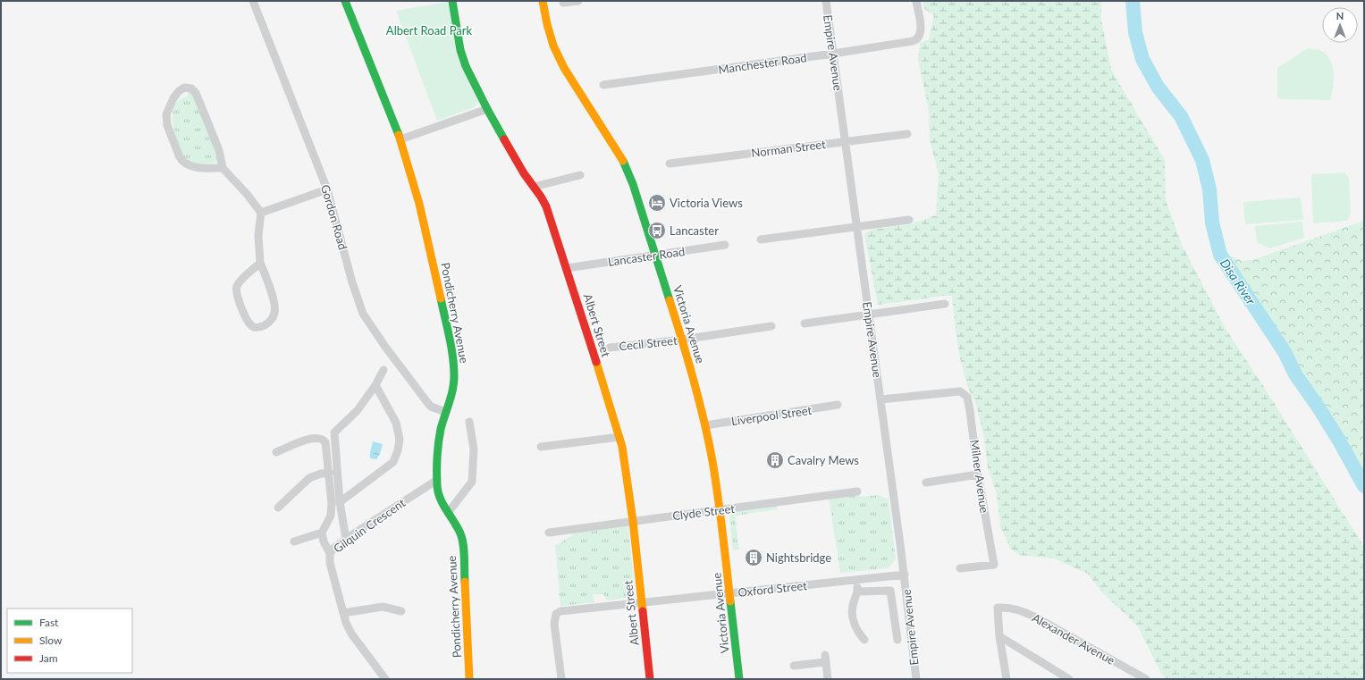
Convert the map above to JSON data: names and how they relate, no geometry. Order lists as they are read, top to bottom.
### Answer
{
  "streets": {
    "street": [
      "Empire Avenue",
      "Manchester Road",
      "Norman Street",
      "Gordon Road",
      "Lancaster Road",
      "Pondicherry Avenue",
      "Victoria Avenue",
      "Albert Street",
      "Cecil Street",
      "Liverpool Street",
      "Milner Avenue",
      "Clyde Street",
      "Gilquin Crescent",
      "Oxford Street",
      "Alexander Avenue"
    ]
  },
  "crossings": [
    ["Empire Avenue", "Manchester Road"],
    ["Empire Avenue", "Norman Street"],
    ["Empire Avenue", "Milner Avenue"],
    ["Empire Avenue", "Oxford Street"],
    ["Gordon Road", "Pondicherry Avenue"],
    ["Lancaster Road", "Victoria Avenue"],
    ["Lancaster Road", "Albert Street"],
    ["Pondicherry Avenue", "Gilquin Crescent"],
    ["Victoria Avenue", "Cecil Street"],
    ["Victoria Avenue", "Liverpool Street"],
    ["Victoria Avenue", "Clyde Street"],
    ["Victoria Avenue", "Oxford Street"],
    ["Albert Street", "Clyde Street"],
    ["Albert Street", "Oxford Street"]
  ],
  "water": ["Disa River"],
  "parks": ["Albert Road Park"],
  "places": {
    "hotel": ["Victoria Views"],
    "bus stop": ["Lancaster"],
    "building": ["Cavalry Mews", "Nightsbridge"]
  },
  "legend": ["Fast", "Slow", "Jam"],
  "north": "top"
}
